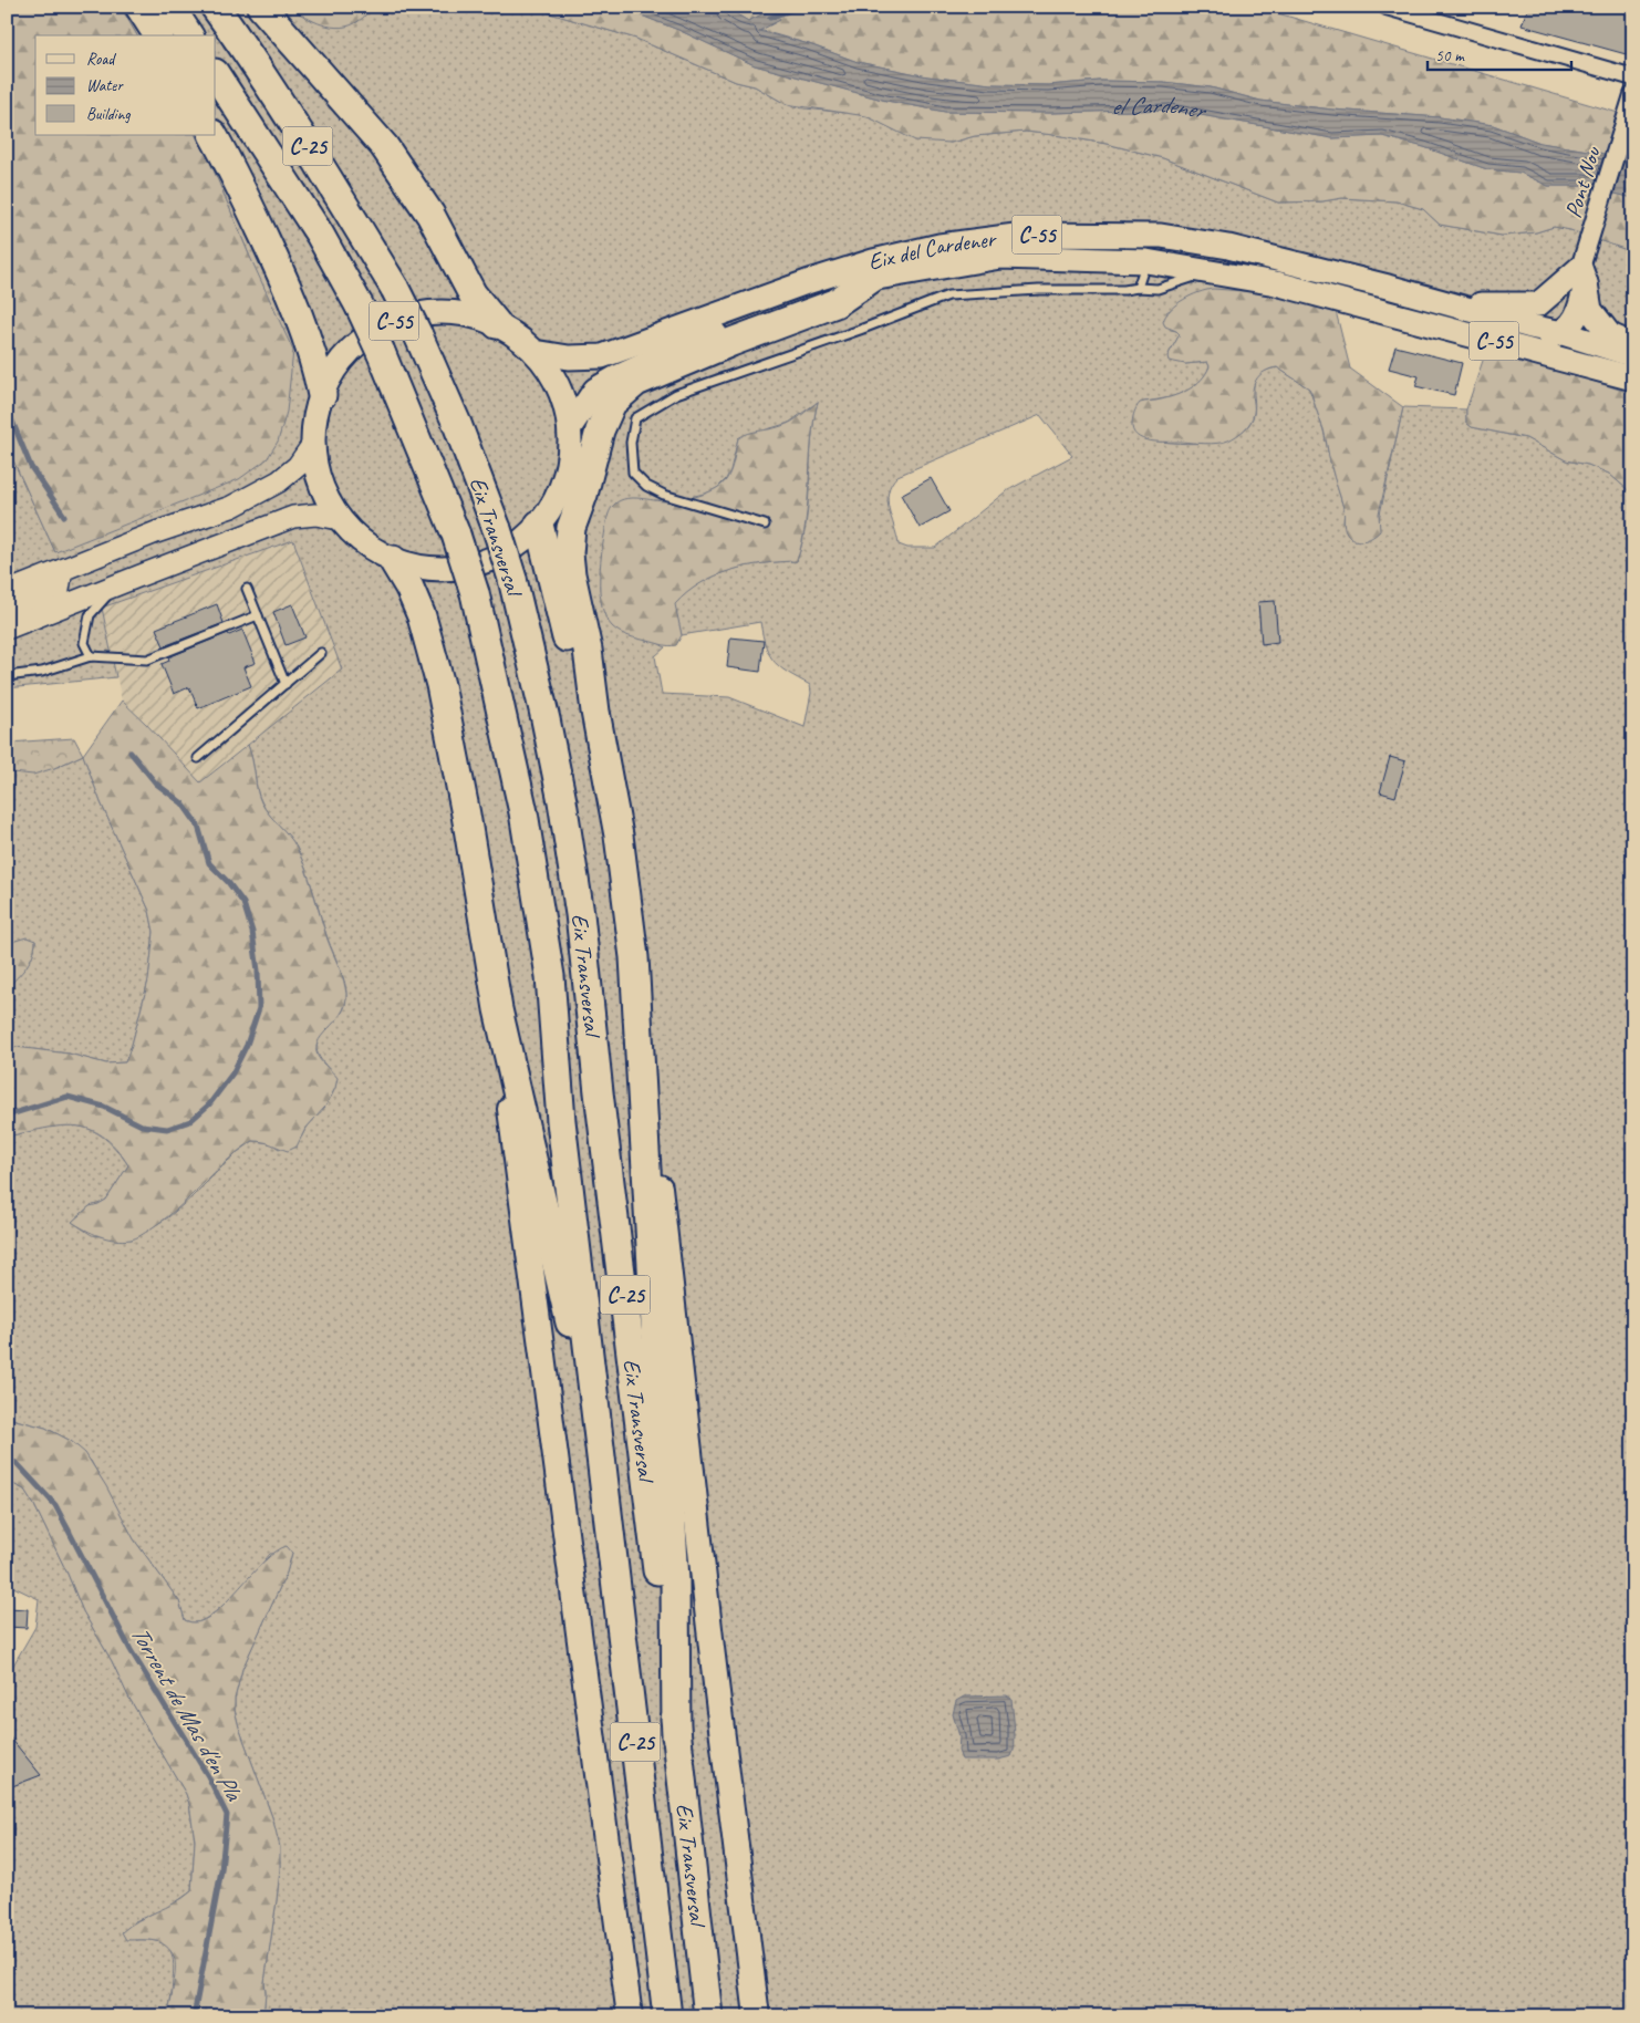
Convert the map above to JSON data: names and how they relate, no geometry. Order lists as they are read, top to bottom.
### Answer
{
  "streets": {
    "highway": ["C-25", "Eix Transversal"],
    "main road": ["C-55", "Eix del Cardener"],
    "street": ["Pont Nou"]
  },
  "crossings": [
    ["Pont Nou", "Eix del Cardener"],
    ["C-55", "Eix del Cardener"]
  ],
  "water": ["el Cardener", "Torrent de Mas d'en Pla"],
  "legend": ["Road", "Water", "Building"],
  "scale_bar": "50 m"
}
